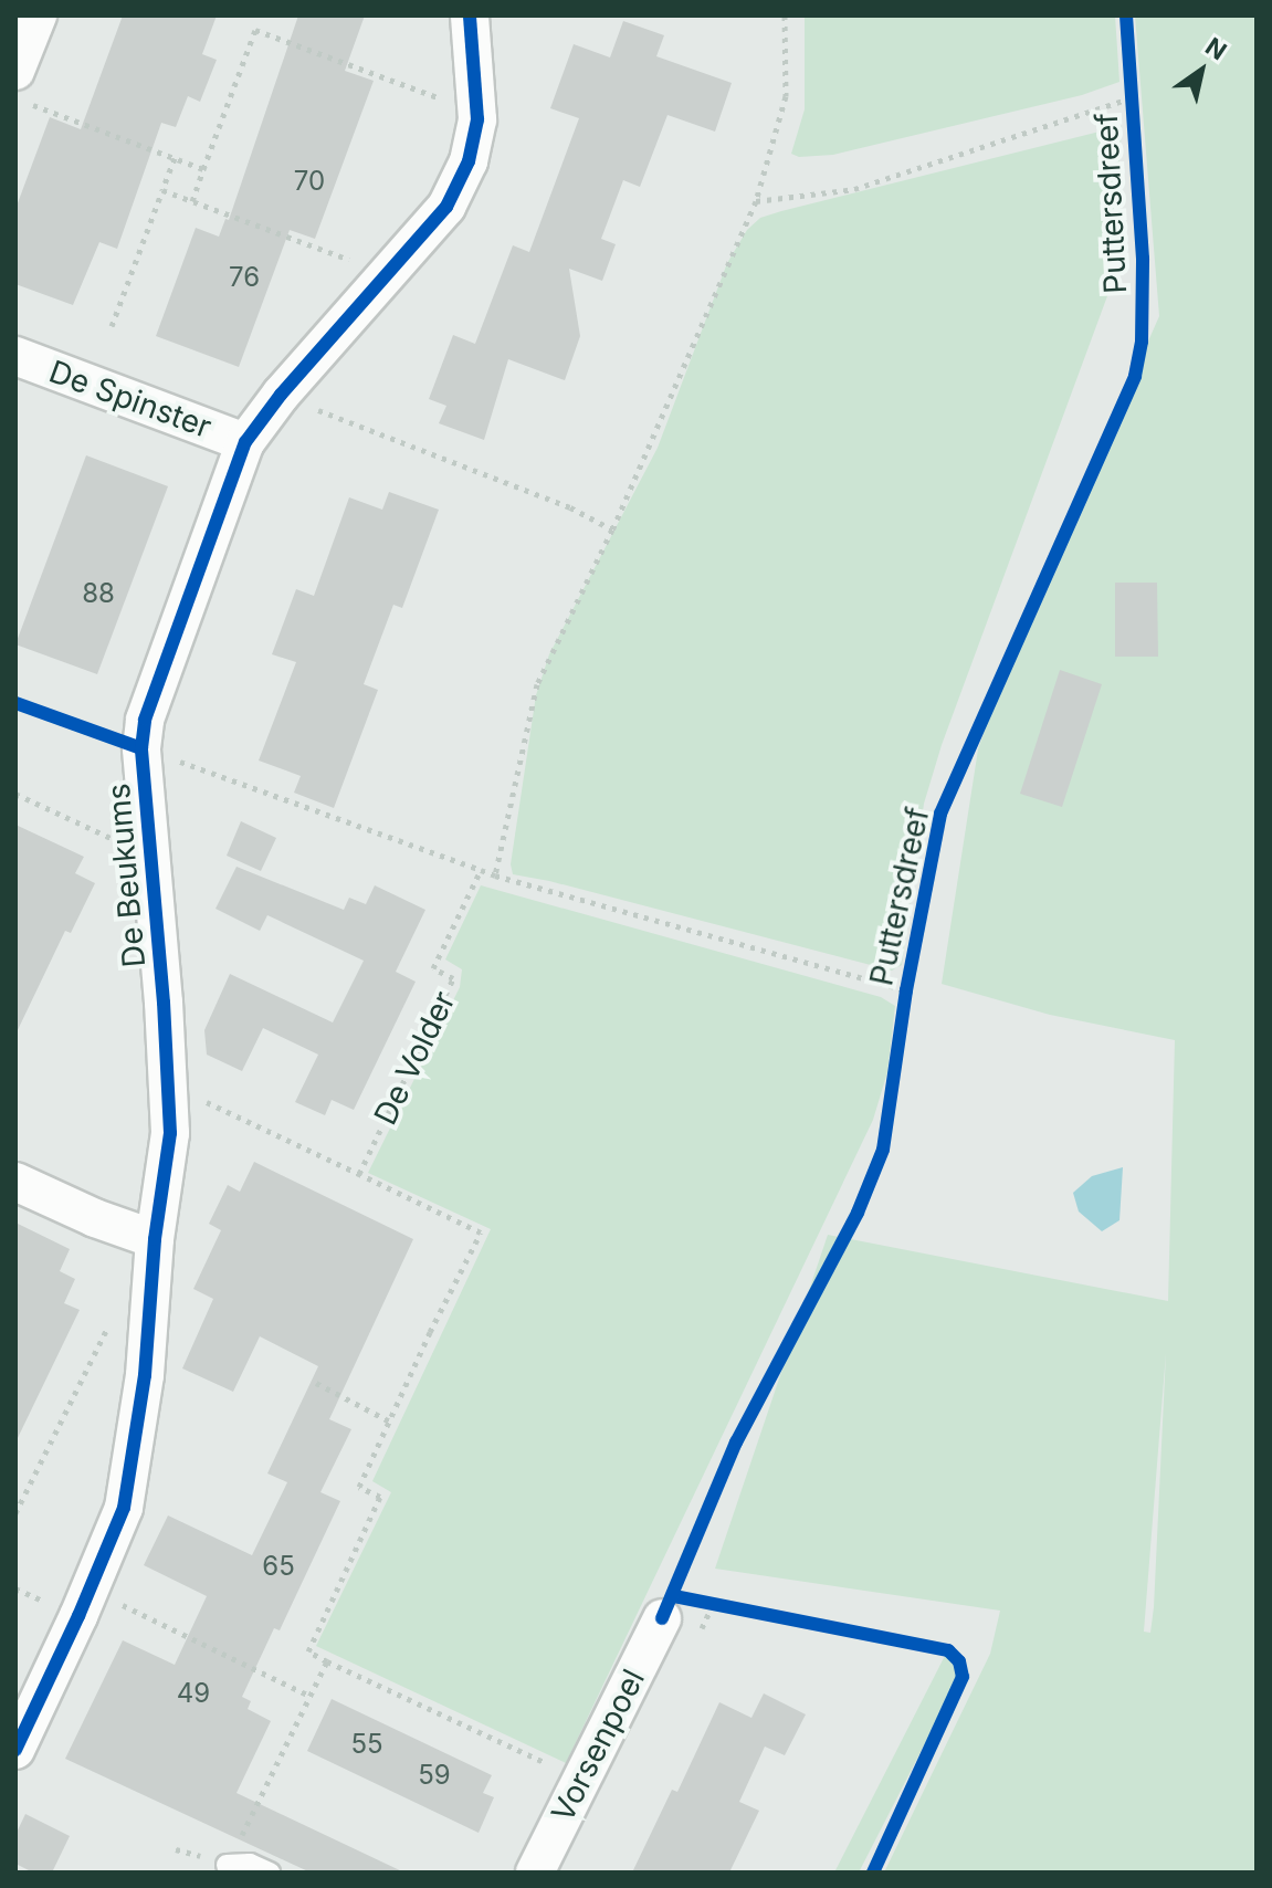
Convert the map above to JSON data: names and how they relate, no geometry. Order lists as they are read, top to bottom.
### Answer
{
  "streets": {
    "street": ["De Spinster", "De Beukums", "Vorsenpoel"],
    "path": ["De Volder"],
    "cycle path": ["Puttersdreef"]
  },
  "crossings": [
    ["De Spinster", "De Beukums"]
  ],
  "house_numbers": [
    "70",
    "76",
    "88",
    "65",
    "49",
    "55",
    "59"
  ],
  "north": "top right"
}
